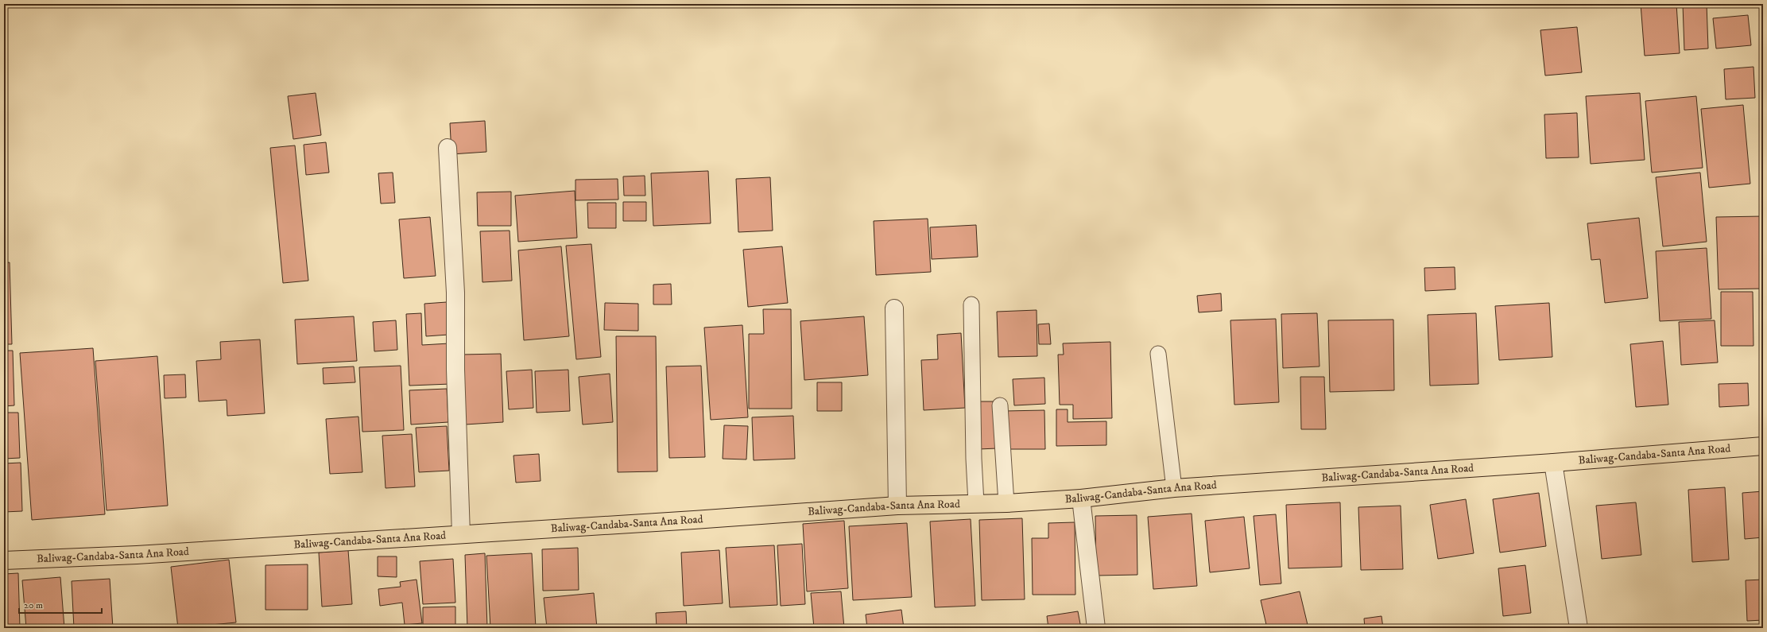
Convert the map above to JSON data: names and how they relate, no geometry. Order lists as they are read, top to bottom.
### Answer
{
  "streets": {
    "main road": ["Baliwag-Candaba-Santa Ana Road"]
  },
  "scale_bar": "20 m"
}
